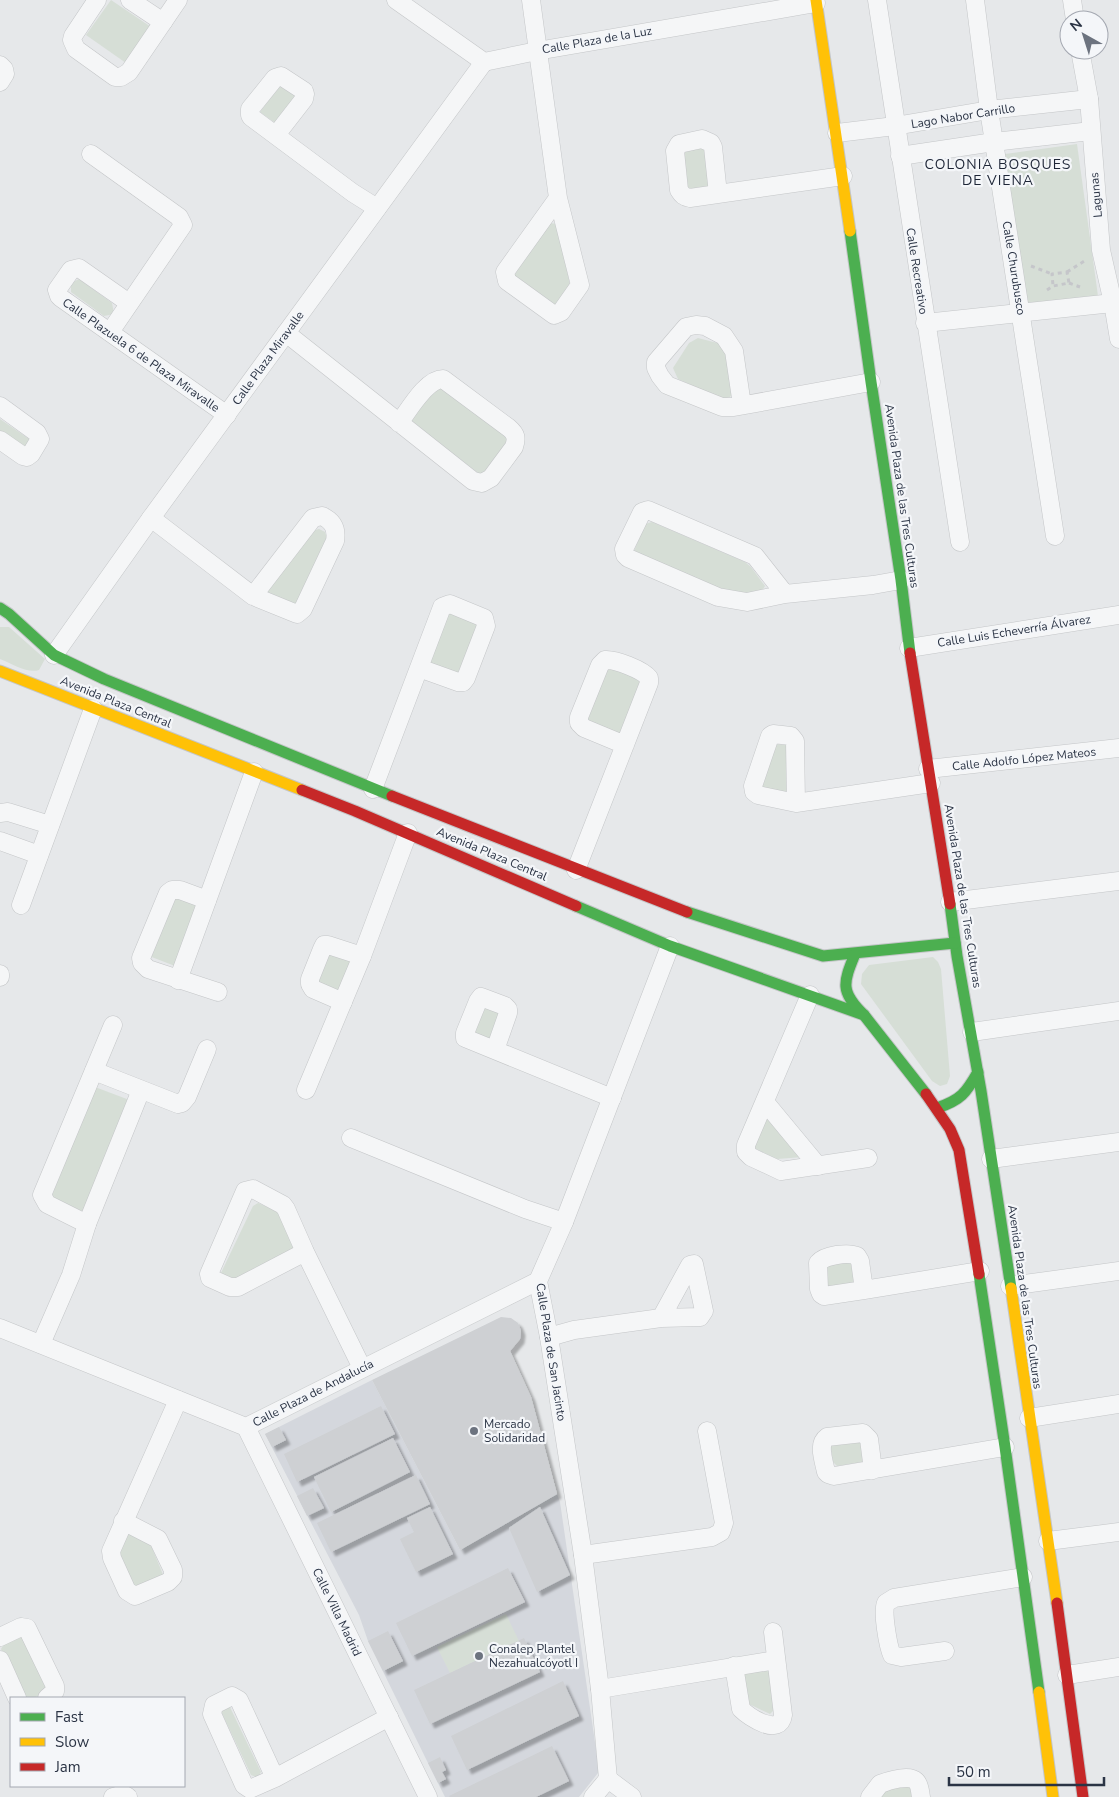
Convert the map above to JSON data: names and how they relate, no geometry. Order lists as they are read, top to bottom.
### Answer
{
  "streets": {
    "street": [
      "Calle Plaza de la Luz",
      "Lago Nabor Carrillo",
      "Lagunas",
      "Calle Churubusco",
      "Calle Recreativo",
      "Calle Plazuela 6 de Plaza Miravalle",
      "Calle Plaza Miravalle",
      "Avenida Plaza de las Tres Culturas",
      "Calle Luis Echeverría Álvarez",
      "Avenida Plaza Central",
      "Calle Adolfo López Mateos",
      "Calle Plaza de San Jacinto",
      "Calle Plaza de Andalucía",
      "Calle Villa Madrid"
    ]
  },
  "crossings": [
    ["Calle Plaza de la Luz", "Calle Plaza Miravalle"],
    ["Calle Plaza de la Luz", "Avenida Plaza de las Tres Culturas"],
    ["Lago Nabor Carrillo", "Lagunas"],
    ["Lago Nabor Carrillo", "Calle Churubusco"],
    ["Lago Nabor Carrillo", "Calle Recreativo"],
    ["Lago Nabor Carrillo", "Avenida Plaza de las Tres Culturas"],
    ["Calle Plazuela 6 de Plaza Miravalle", "Calle Plaza Miravalle"],
    ["Calle Plaza Miravalle", "Avenida Plaza Central"],
    ["Avenida Plaza de las Tres Culturas", "Calle Luis Echeverría Álvarez"],
    ["Avenida Plaza de las Tres Culturas", "Avenida Plaza Central"],
    ["Avenida Plaza de las Tres Culturas", "Calle Adolfo López Mateos"],
    ["Avenida Plaza Central", "Calle Plaza de San Jacinto"],
    ["Calle Plaza de San Jacinto", "Calle Plaza de Andalucía"],
    ["Calle Plaza de Andalucía", "Calle Villa Madrid"]
  ],
  "districts": ["COLONIA BOSQUES DE VIENA"],
  "places": ["Mercado Solidaridad", "Conalep Plantel Nezahualcóyotl I"],
  "legend": ["Fast", "Slow", "Jam"],
  "scale_bar": "50 m",
  "north": "top left"
}
